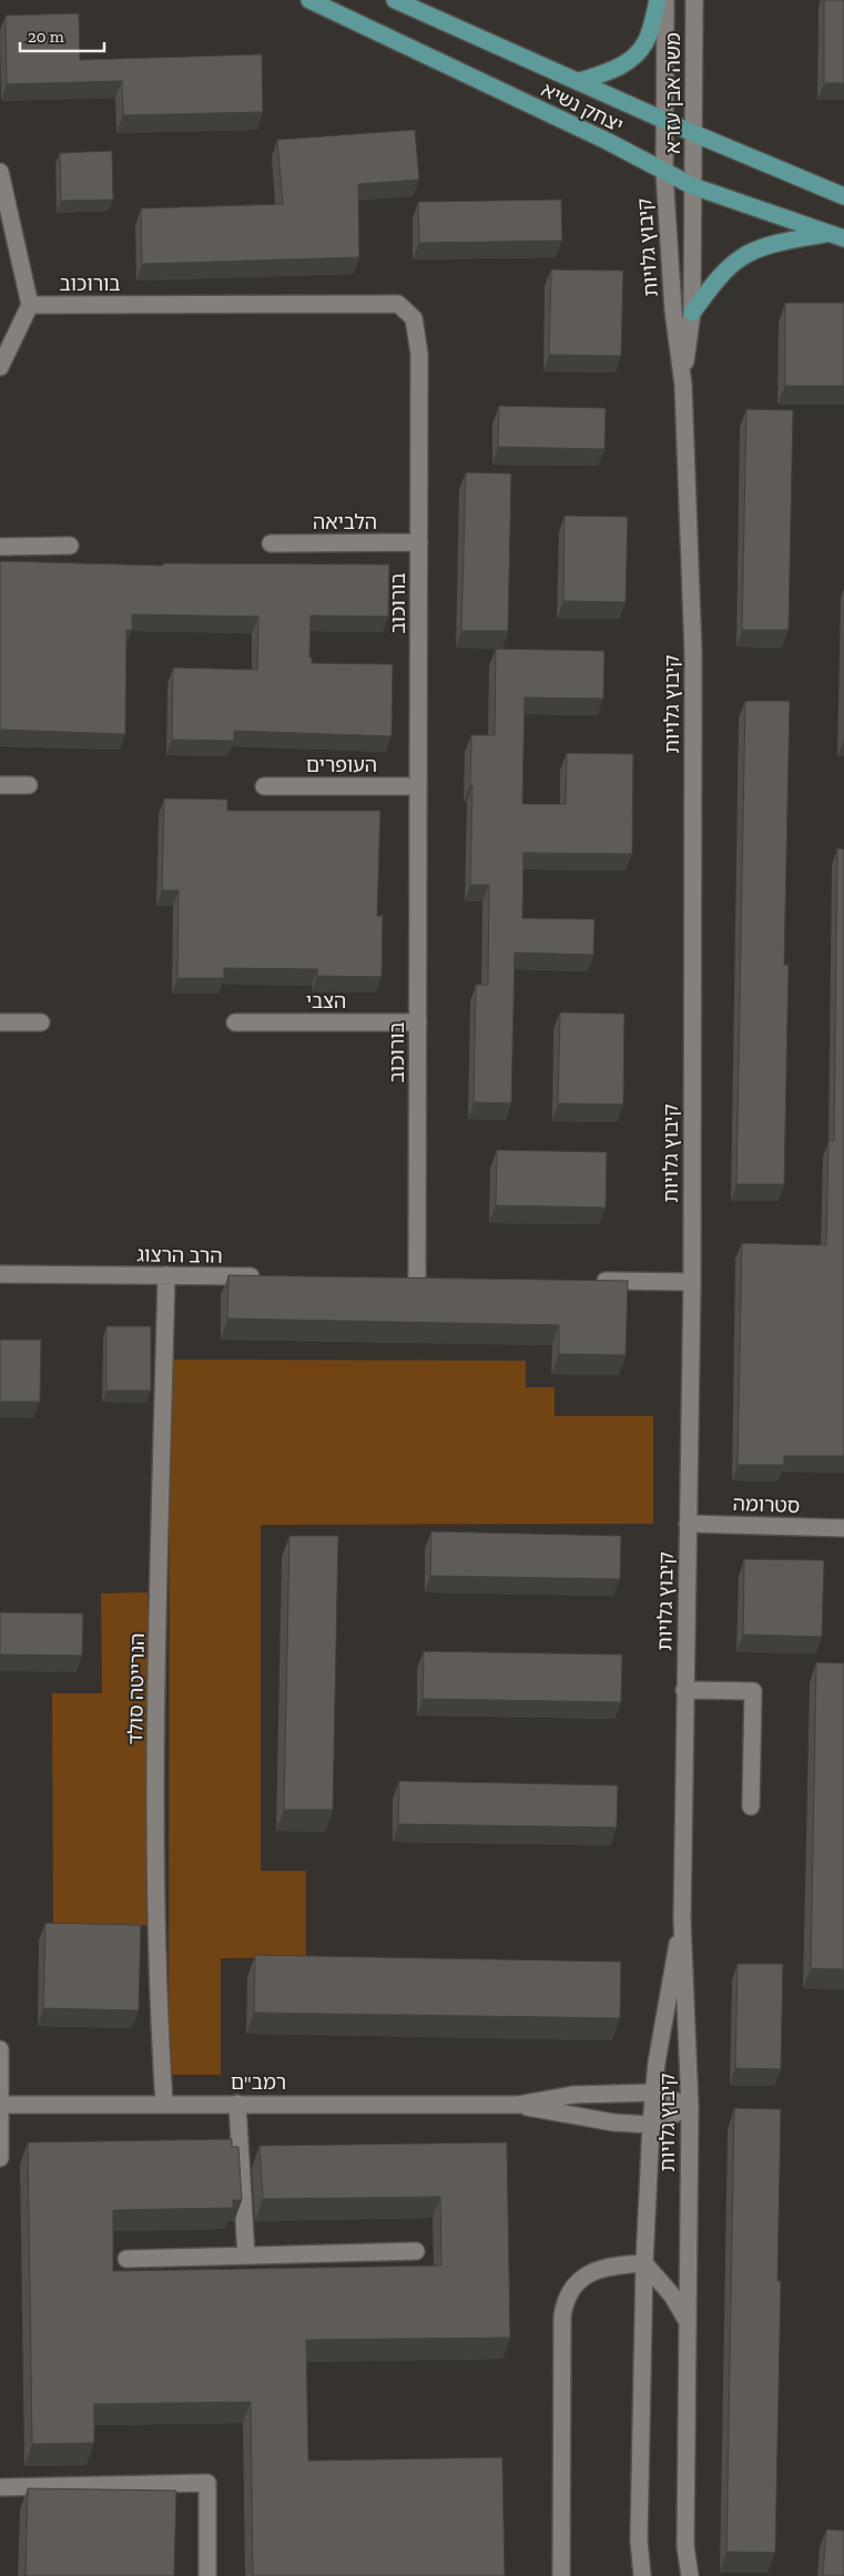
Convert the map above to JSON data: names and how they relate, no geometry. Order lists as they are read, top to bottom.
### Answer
{
  "streets": {
    "main road": ["יצחק נשיא"],
    "street": [
      "משה אבן עזרא",
      "קיבוץ גלויות",
      "בורוכוב",
      "הלביאה",
      "העופרים",
      "הצבי",
      "הרב הרצוג",
      "סטרומה",
      "הנרייטה סולד",
      "רמב\"ם"
    ]
  },
  "crossings": [
    ["משה אבן עזרא", "יצחק נשיא"],
    ["משה אבן עזרא", "קיבוץ גלויות"],
    ["יצחק נשיא", "קיבוץ גלויות"],
    ["קיבוץ גלויות", "סטרומה"],
    ["קיבוץ גלויות", "רמב\"ם"],
    ["בורוכוב", "הלביאה"],
    ["בורוכוב", "העופרים"],
    ["בורוכוב", "הצבי"],
    ["הרב הרצוג", "הנרייטה סולד"],
    ["הנרייטה סולד", "רמב\"ם"]
  ],
  "scale_bar": "20 m"
}
